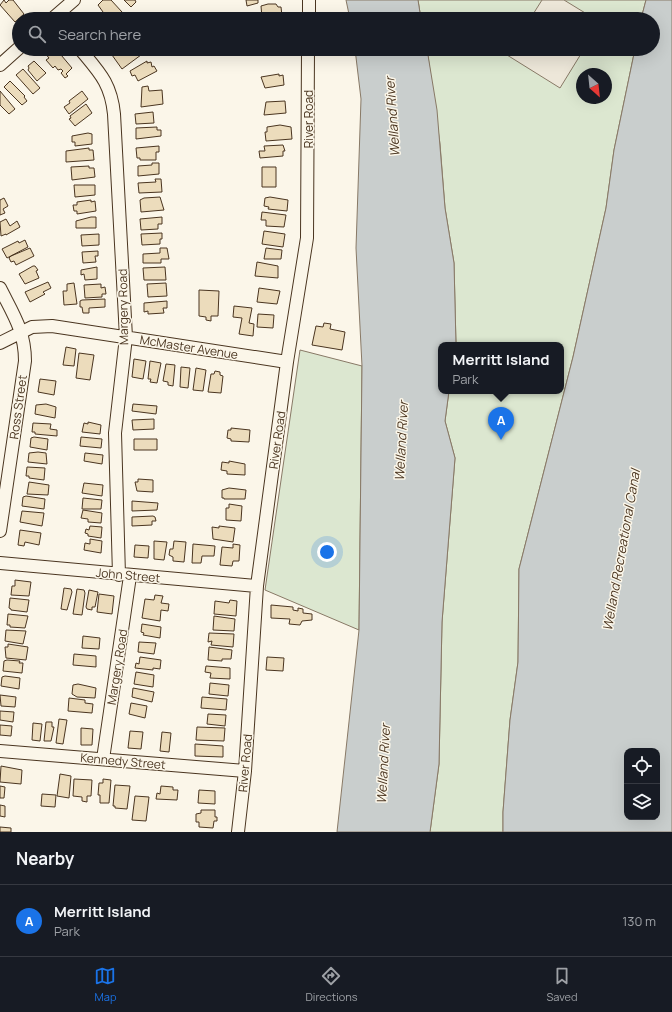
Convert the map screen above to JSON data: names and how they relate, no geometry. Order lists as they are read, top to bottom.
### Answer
{
  "streets": {
    "street": [
      "River Road",
      "Margery Road",
      "McMaster Avenue",
      "Ross Street",
      "John Street",
      "Kennedy Street"
    ]
  },
  "crossings": [
    ["River Road", "McMaster Avenue"],
    ["River Road", "John Street"],
    ["River Road", "Kennedy Street"],
    ["Margery Road", "McMaster Avenue"],
    ["Margery Road", "John Street"],
    ["Margery Road", "Kennedy Street"],
    ["McMaster Avenue", "Ross Street"]
  ],
  "water": ["Welland River", "Welland Recreational Canal"],
  "north": "bottom right",
  "page": {
    "search": "Search here",
    "popup": ["Merritt Island", "Park"],
    "pins": "A",
    "heading": "Nearby",
    "list": [
      {
        "mark": "A",
        "name": "Merritt Island",
        "note": "Park",
        "value": "130 m"
      }
    ],
    "nav": ["Map", "Directions", "Saved"]
  }
}
